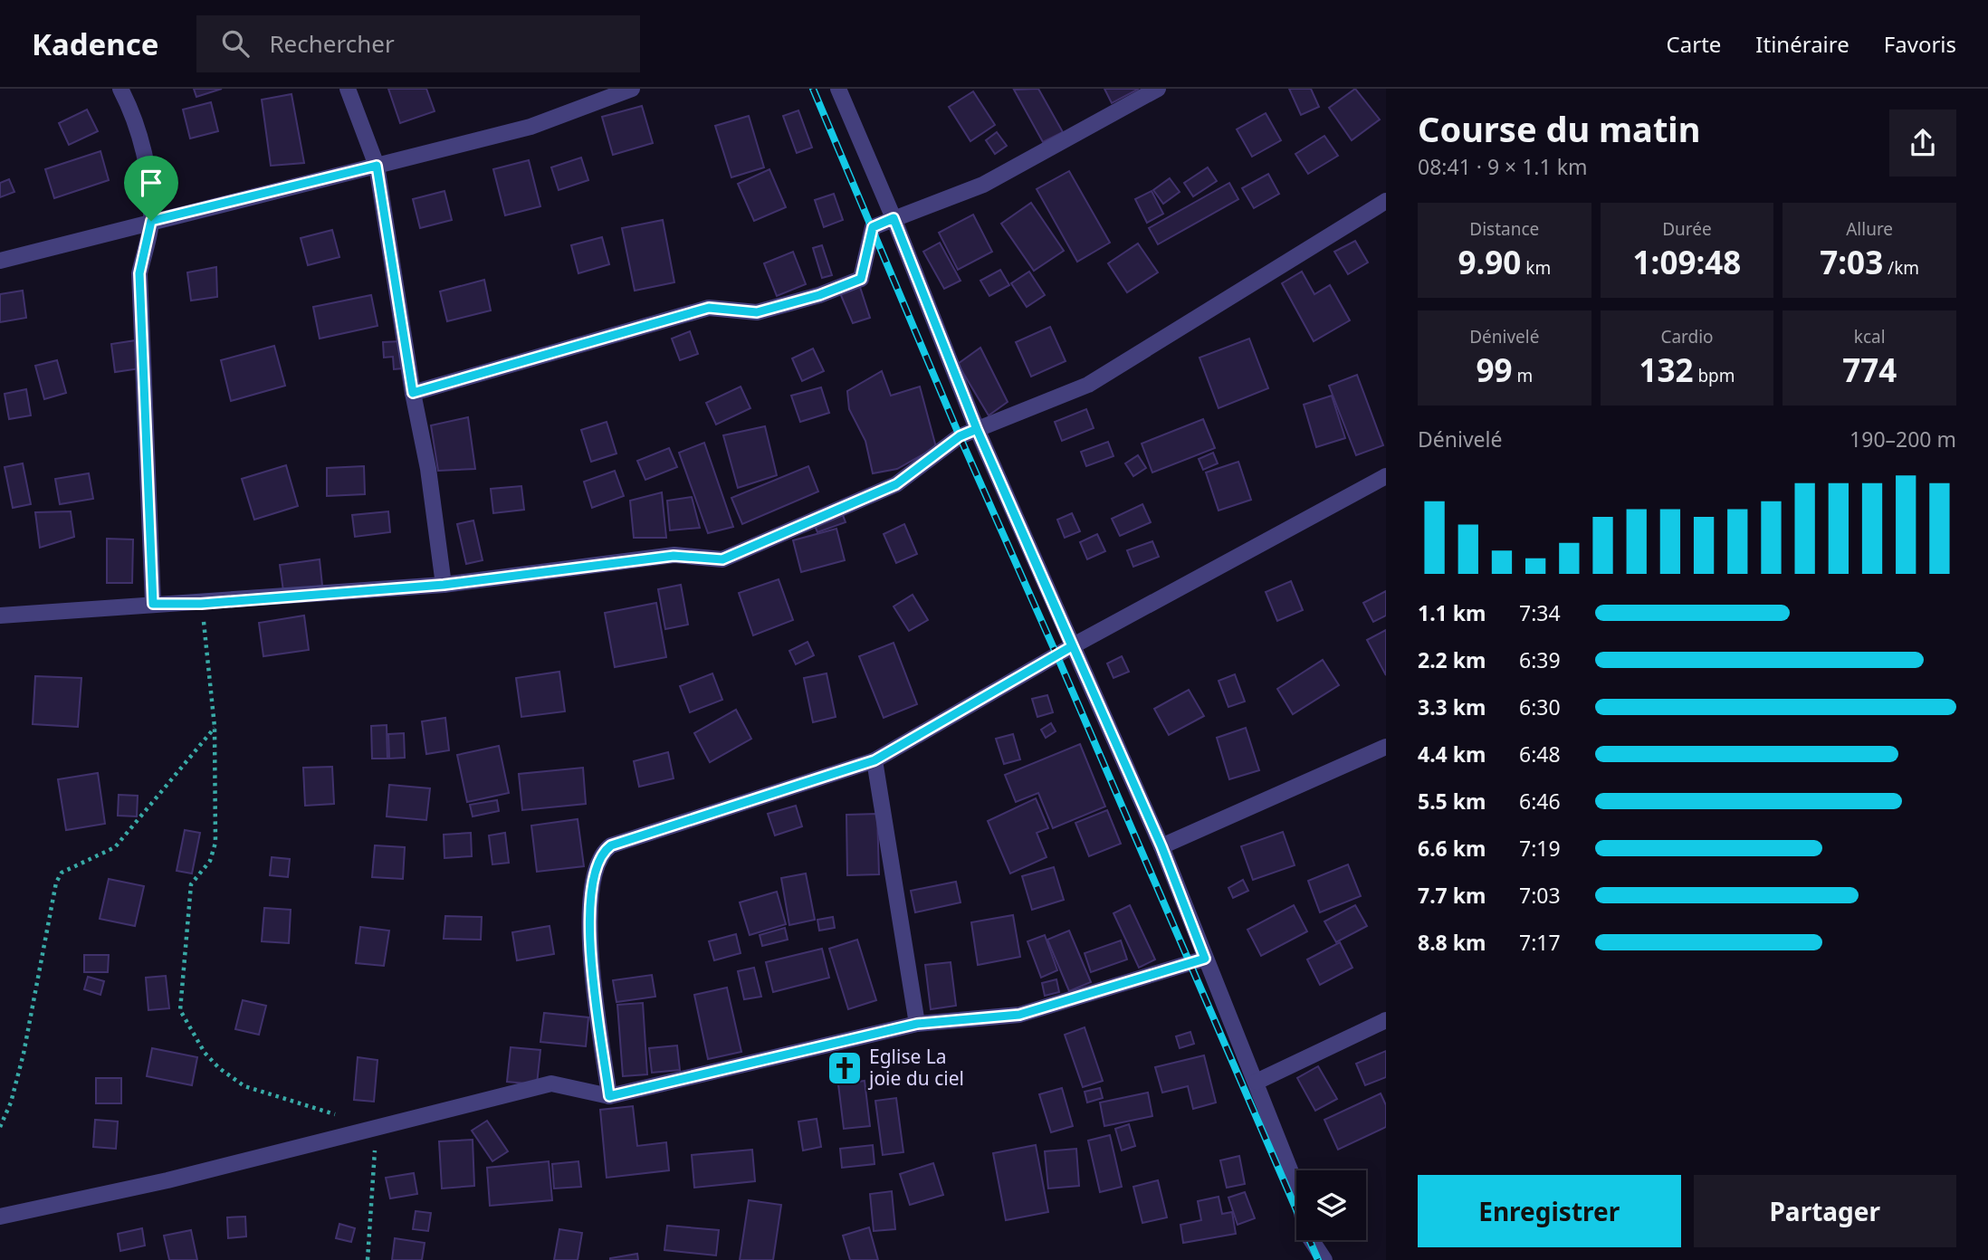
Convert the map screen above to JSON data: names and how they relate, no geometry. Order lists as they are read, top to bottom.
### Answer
{
  "places": {
    "church": ["Eglise La joie du ciel"]
  },
  "page": {
    "header": "Kadence",
    "search": "Rechercher",
    "nav": ["Carte", "Itinéraire", "Favoris"],
    "heading": ["Course du matin", "08:41 · 9 × 1.1 km"],
    "stats": [
      ["Distance", "9.90 km"],
      ["Durée", "1:09:48"],
      ["Allure", "7:03 /km"],
      ["Dénivelé", "99 m"],
      ["Cardio", "132 bpm"],
      ["kcal", "774"]
    ],
    "chart": ["Dénivelé", "190–200 m"],
    "list": [
      {
        "name": "1.1 km",
        "note": "7:34"
      },
      {
        "name": "2.2 km",
        "note": "6:39"
      },
      {
        "name": "3.3 km",
        "note": "6:30"
      },
      {
        "name": "4.4 km",
        "note": "6:48"
      },
      {
        "name": "5.5 km",
        "note": "6:46"
      },
      {
        "name": "6.6 km",
        "note": "7:19"
      },
      {
        "name": "7.7 km",
        "note": "7:03"
      },
      {
        "name": "8.8 km",
        "note": "7:17"
      }
    ],
    "buttons": ["Enregistrer", "Partager"]
  }
}
